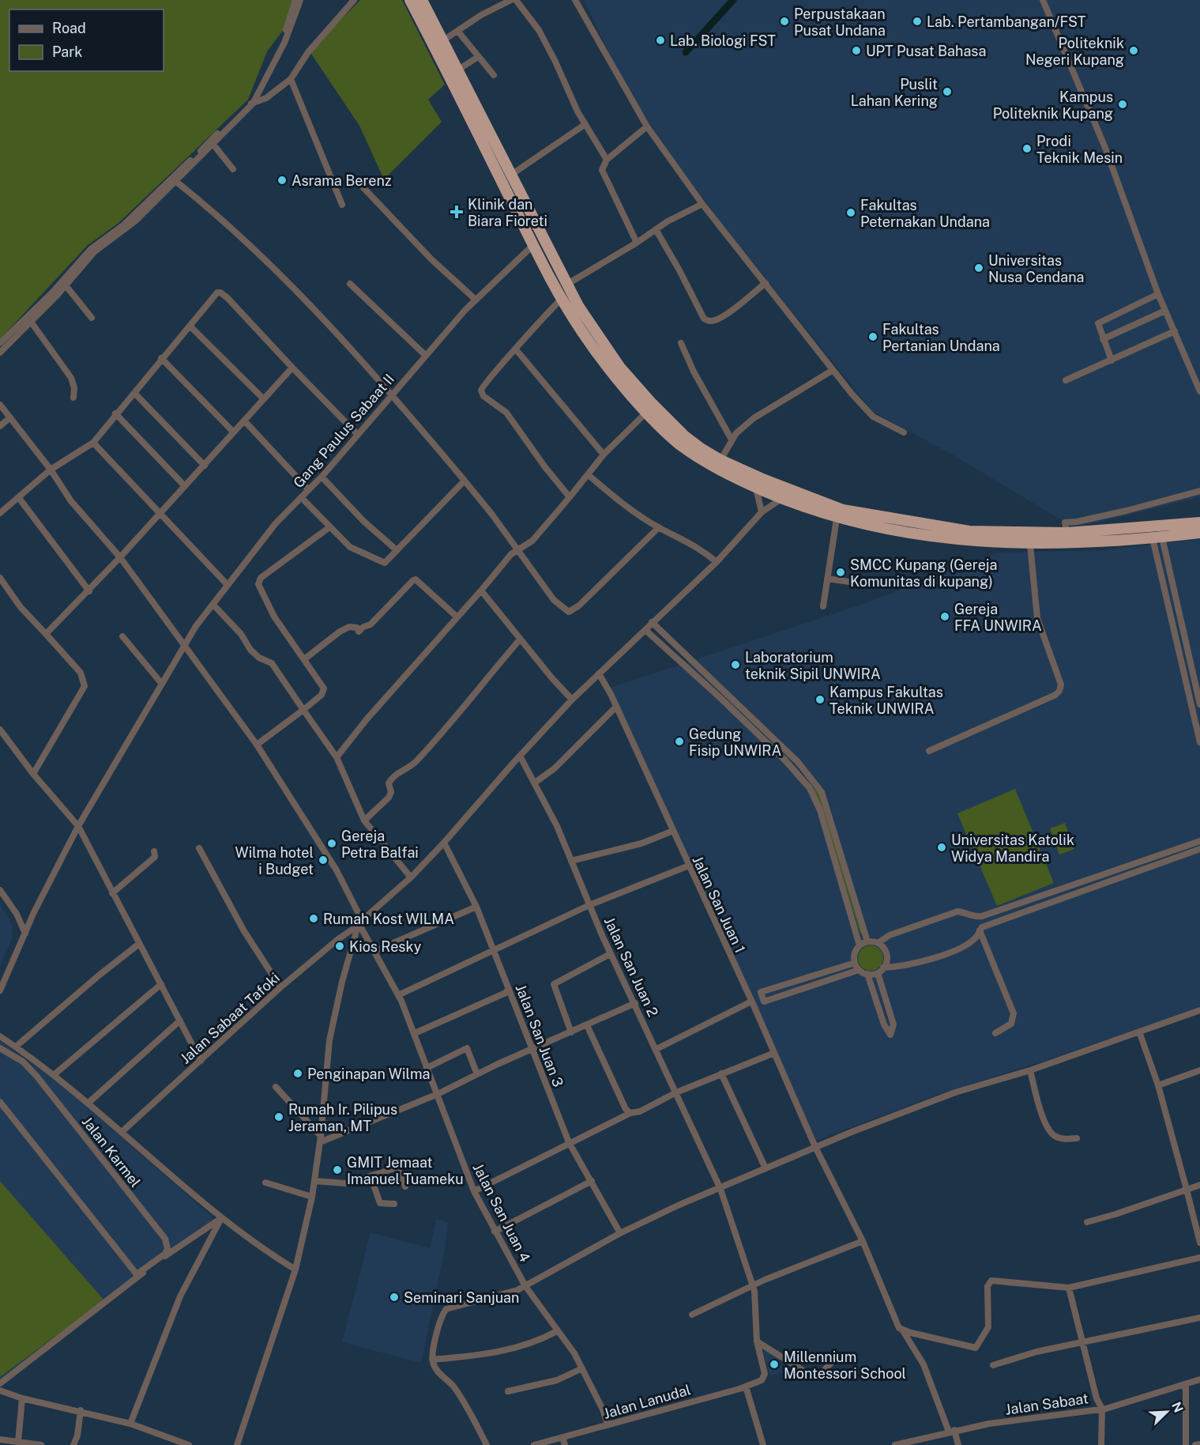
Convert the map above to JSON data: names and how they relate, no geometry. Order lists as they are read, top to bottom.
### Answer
{
  "streets": {
    "street": [
      "Gang Paulus Sabaat II",
      "Jalan San Juan 1",
      "Jalan San Juan 2",
      "Jalan Sabaat Tafoki",
      "Jalan San Juan 3",
      "Jalan Karmel",
      "Jalan San Juan 4",
      "Jalan Lanudal",
      "Jalan Sabaat"
    ]
  },
  "crossings": [
    ["Gang Paulus Sabaat II", "Jalan San Juan 4"],
    ["Jalan San Juan 1", "Jalan Sabaat Tafoki"],
    ["Jalan San Juan 1", "Jalan Sabaat"],
    ["Jalan San Juan 2", "Jalan Sabaat Tafoki"],
    ["Jalan San Juan 2", "Jalan Lanudal"],
    ["Jalan Sabaat Tafoki", "Jalan San Juan 3"],
    ["Jalan Sabaat Tafoki", "Jalan San Juan 4"],
    ["Jalan San Juan 4", "Jalan Lanudal"]
  ],
  "places": {
    "other": [
      "Perpustakaan Pusat Undana",
      "Lab. Pertambangan/FST",
      "Lab. Biologi FST",
      "UPT Pusat Bahasa",
      "Politeknik Negeri Kupang",
      "Puslit Lahan Kering",
      "Kampus Politeknik Kupang",
      "Prodi Teknik Mesin",
      "Asrama Berenz",
      "Fakultas Peternakan Undana",
      "Universitas Nusa Cendana",
      "Fakultas Pertanian Undana",
      "SMCC Kupang (Gereja Komunitas di kupang)",
      "Gereja FFA UNWIRA",
      "Laboratorium teknik Sipil UNWIRA",
      "Kampus Fakultas Teknik UNWIRA",
      "Gedung Fisip UNWIRA",
      "Gereja Petra Balfai",
      "Universitas Katolik Widya Mandira",
      "Wilma hotel i Budget",
      "Rumah Kost WILMA",
      "Kios Resky",
      "Penginapan Wilma",
      "Rumah Ir. Pilipus Jeraman, MT",
      "GMIT Jemaat Imanuel Tuameku",
      "Seminari Sanjuan",
      "Millennium Montessori School"
    ],
    "health": ["Klinik dan Biara Fioreti"]
  },
  "legend": ["Road", "Park"],
  "north": "top right"
}
